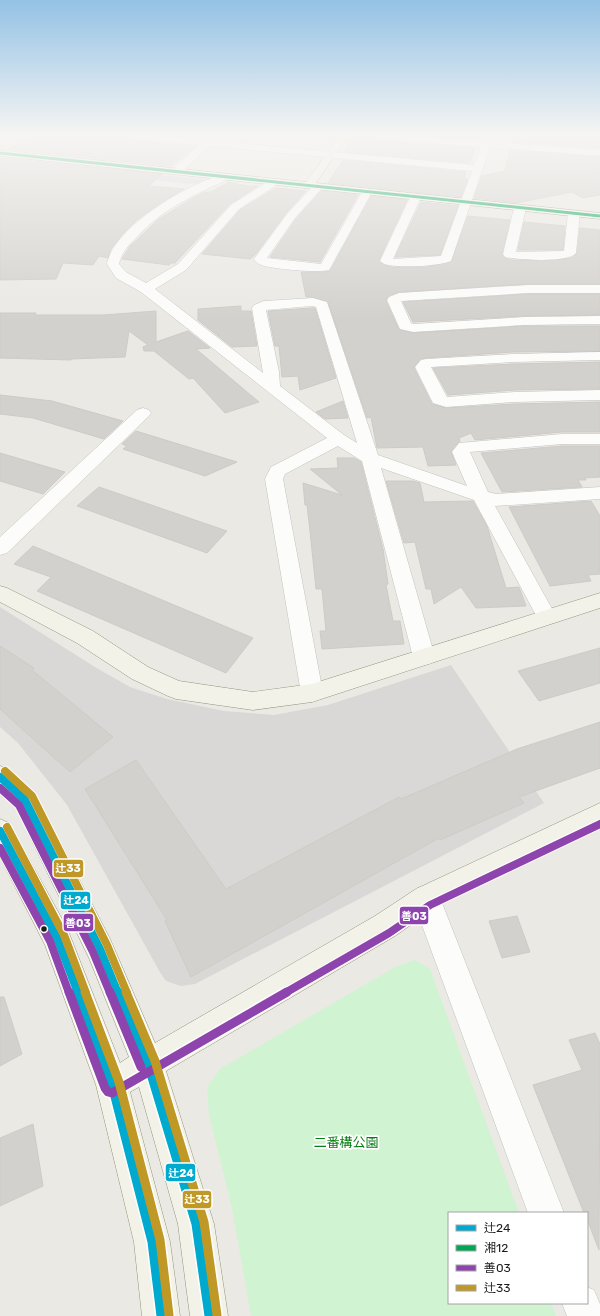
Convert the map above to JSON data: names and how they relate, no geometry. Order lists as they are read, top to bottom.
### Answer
{
  "parks": ["二番構公園"],
  "lines": [
    "transit line 湘12",
    "transit line 辻33",
    "transit line 辻24",
    "transit line 善03"
  ],
  "legend": [
    "辻24",
    "湘12",
    "善03",
    "辻33"
  ]
}
